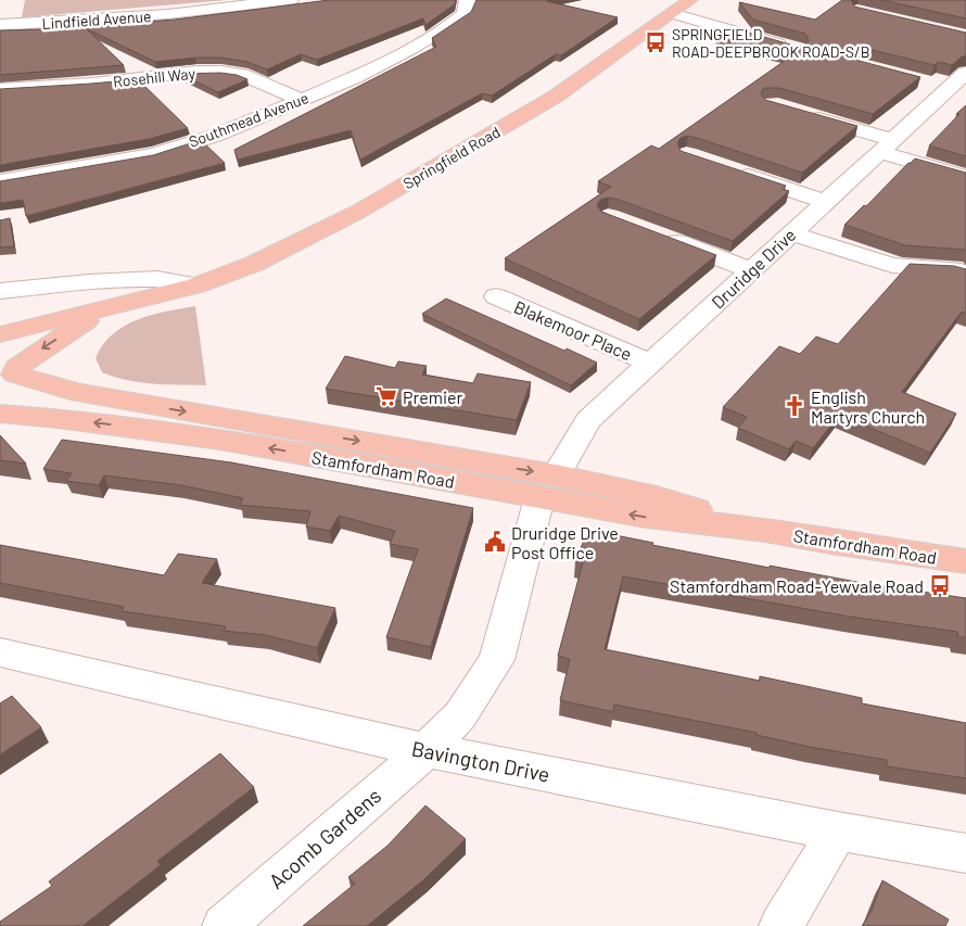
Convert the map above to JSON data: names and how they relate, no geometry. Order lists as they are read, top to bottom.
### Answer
{
  "streets": {
    "main road": ["Springfield Road", "Stamfordham Road"],
    "street": [
      "Lindfield Avenue",
      "Rosehill Way",
      "Southmead Avenue",
      "Druridge Drive",
      "Blakemoor Place",
      "Bavington Drive",
      "Acomb Gardens"
    ]
  },
  "crossings": [
    ["Rosehill Way", "Southmead Avenue"],
    ["Springfield Road", "Stamfordham Road"],
    ["Druridge Drive", "Blakemoor Place"],
    ["Druridge Drive", "Stamfordham Road"],
    ["Druridge Drive", "Acomb Gardens"],
    ["Stamfordham Road", "Acomb Gardens"],
    ["Bavington Drive", "Acomb Gardens"]
  ],
  "places": {
    "bus stop": ["SPRINGFIELD ROAD-DEEPBROOK ROAD-S/B", "Stamfordham Road-Yewvale Road"],
    "supermarket": ["Premier"],
    "church": ["English Martyrs Church"],
    "public building": ["Druridge Drive Post Office"]
  }
}
